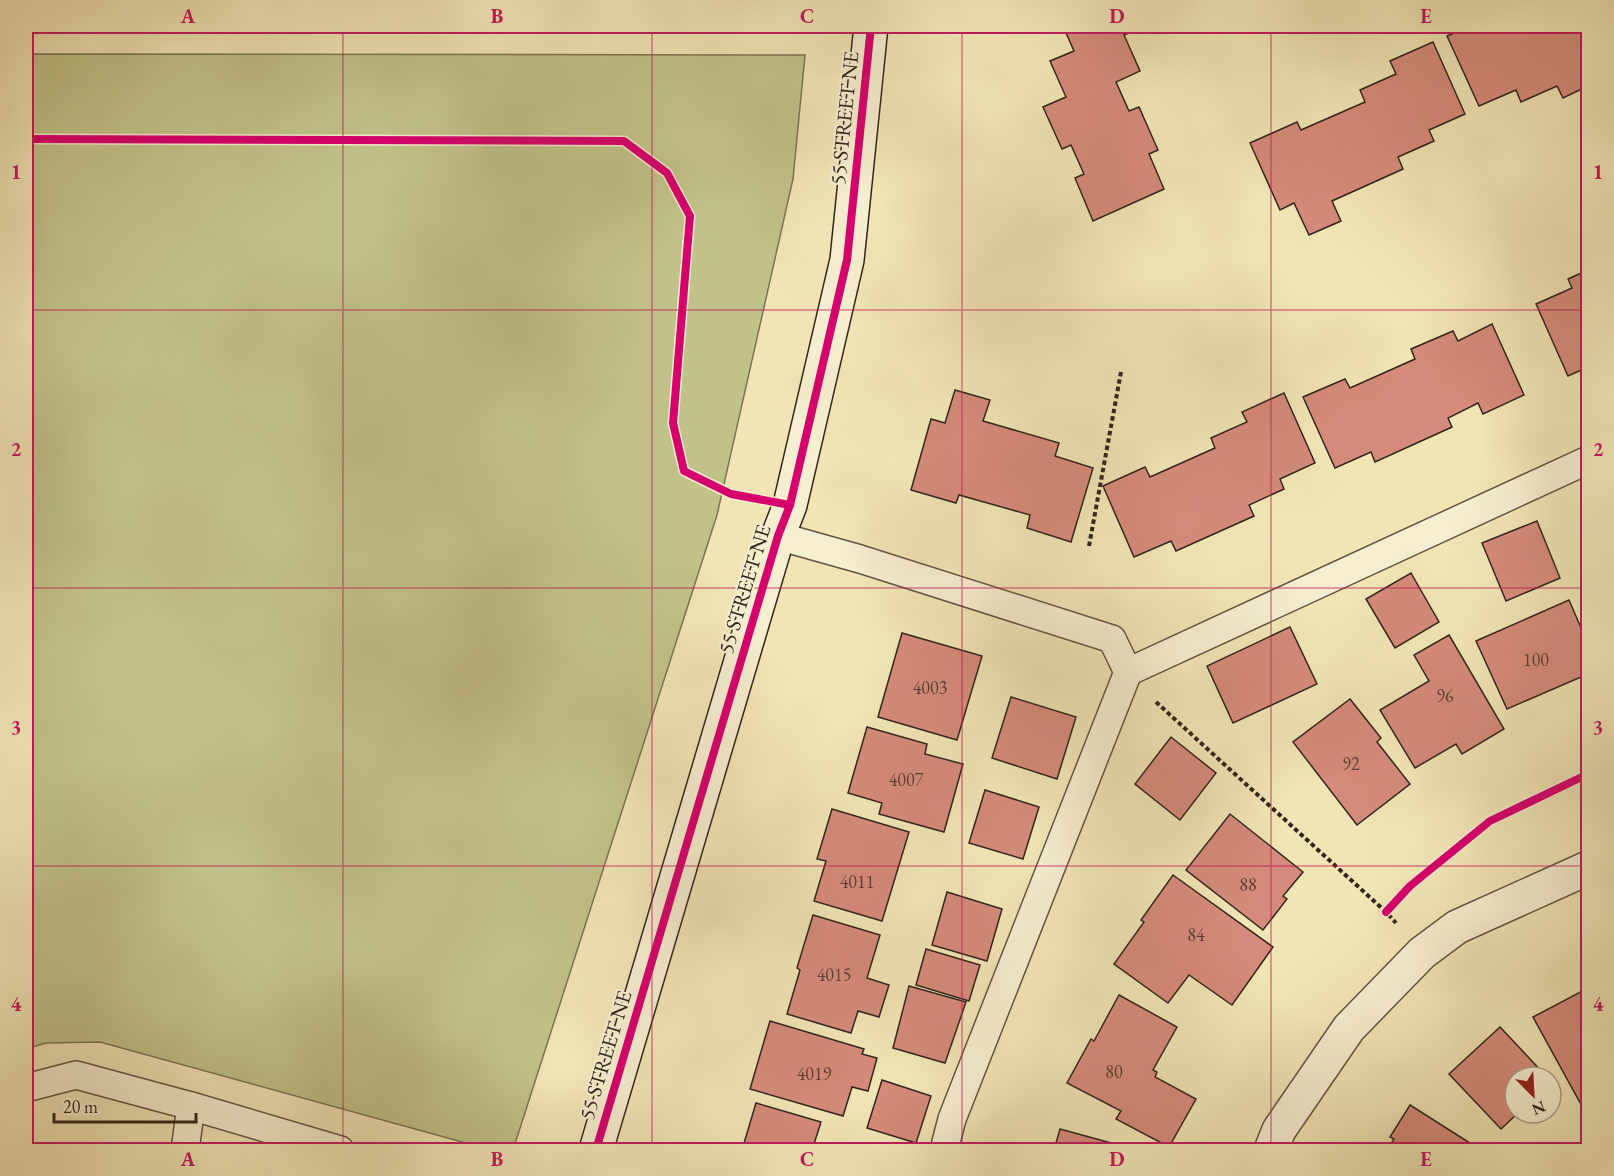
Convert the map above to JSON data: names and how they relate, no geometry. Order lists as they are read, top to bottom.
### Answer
{
  "streets": {
    "street": ["55 STREET NE"]
  },
  "house_numbers": [
    "100",
    "4003",
    "96",
    "92",
    "4007",
    "4011",
    "88",
    "84",
    "4015",
    "80",
    "4019"
  ],
  "scale_bar": "20 m",
  "north": "bottom right",
  "grid": {
    "columns": [
      "A",
      "B",
      "C",
      "D",
      "E"
    ],
    "rows": [
      "1",
      "2",
      "3",
      "4"
    ]
  }
}
